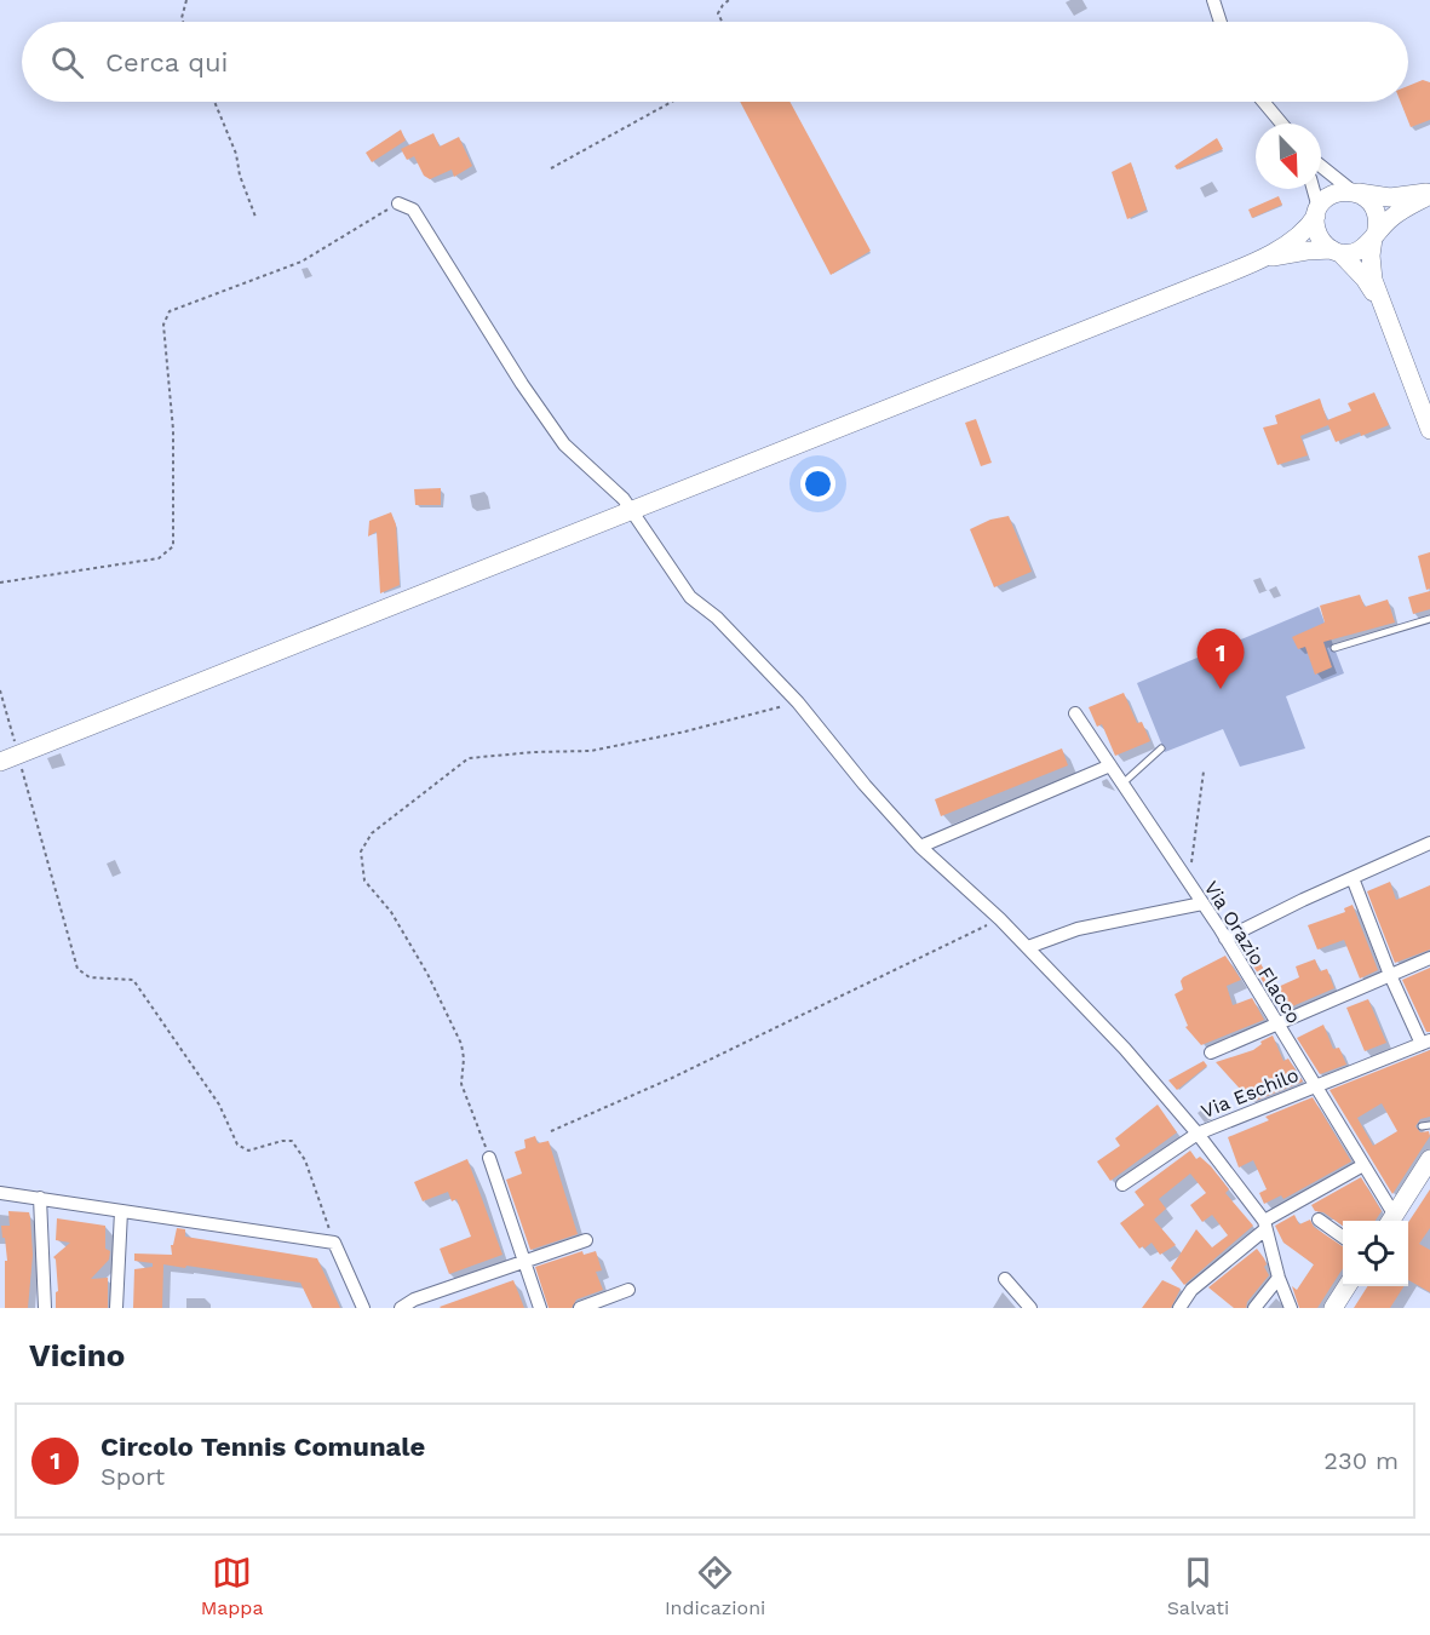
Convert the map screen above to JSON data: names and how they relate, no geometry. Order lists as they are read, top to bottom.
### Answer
{
  "streets": {
    "street": ["Via Orazio Flacco", "Via Eschilo"]
  },
  "crossings": [
    ["Via Orazio Flacco", "Via Eschilo"]
  ],
  "north": "bottom right",
  "page": {
    "search": "Cerca qui",
    "pins": "1",
    "heading": "Vicino",
    "list": [
      {
        "mark": "1",
        "name": "Circolo Tennis Comunale",
        "note": "Sport",
        "value": "230 m"
      }
    ],
    "nav": ["Mappa", "Indicazioni", "Salvati"]
  }
}
